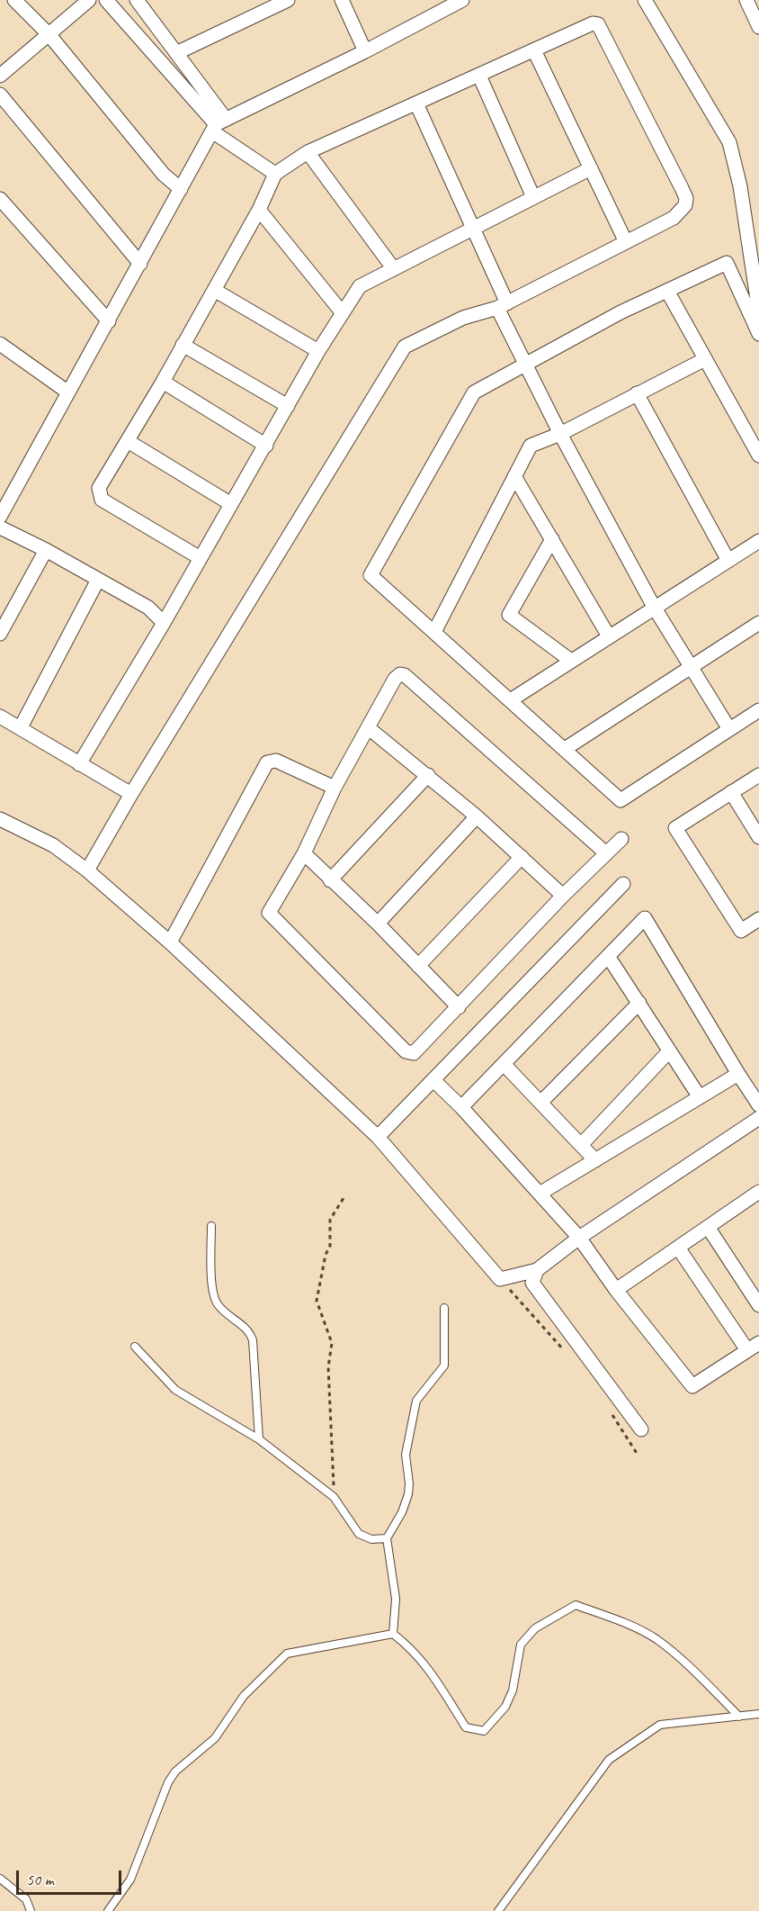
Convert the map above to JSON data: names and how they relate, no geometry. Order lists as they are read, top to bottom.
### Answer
{
  "scale_bar": "50 m"
}
